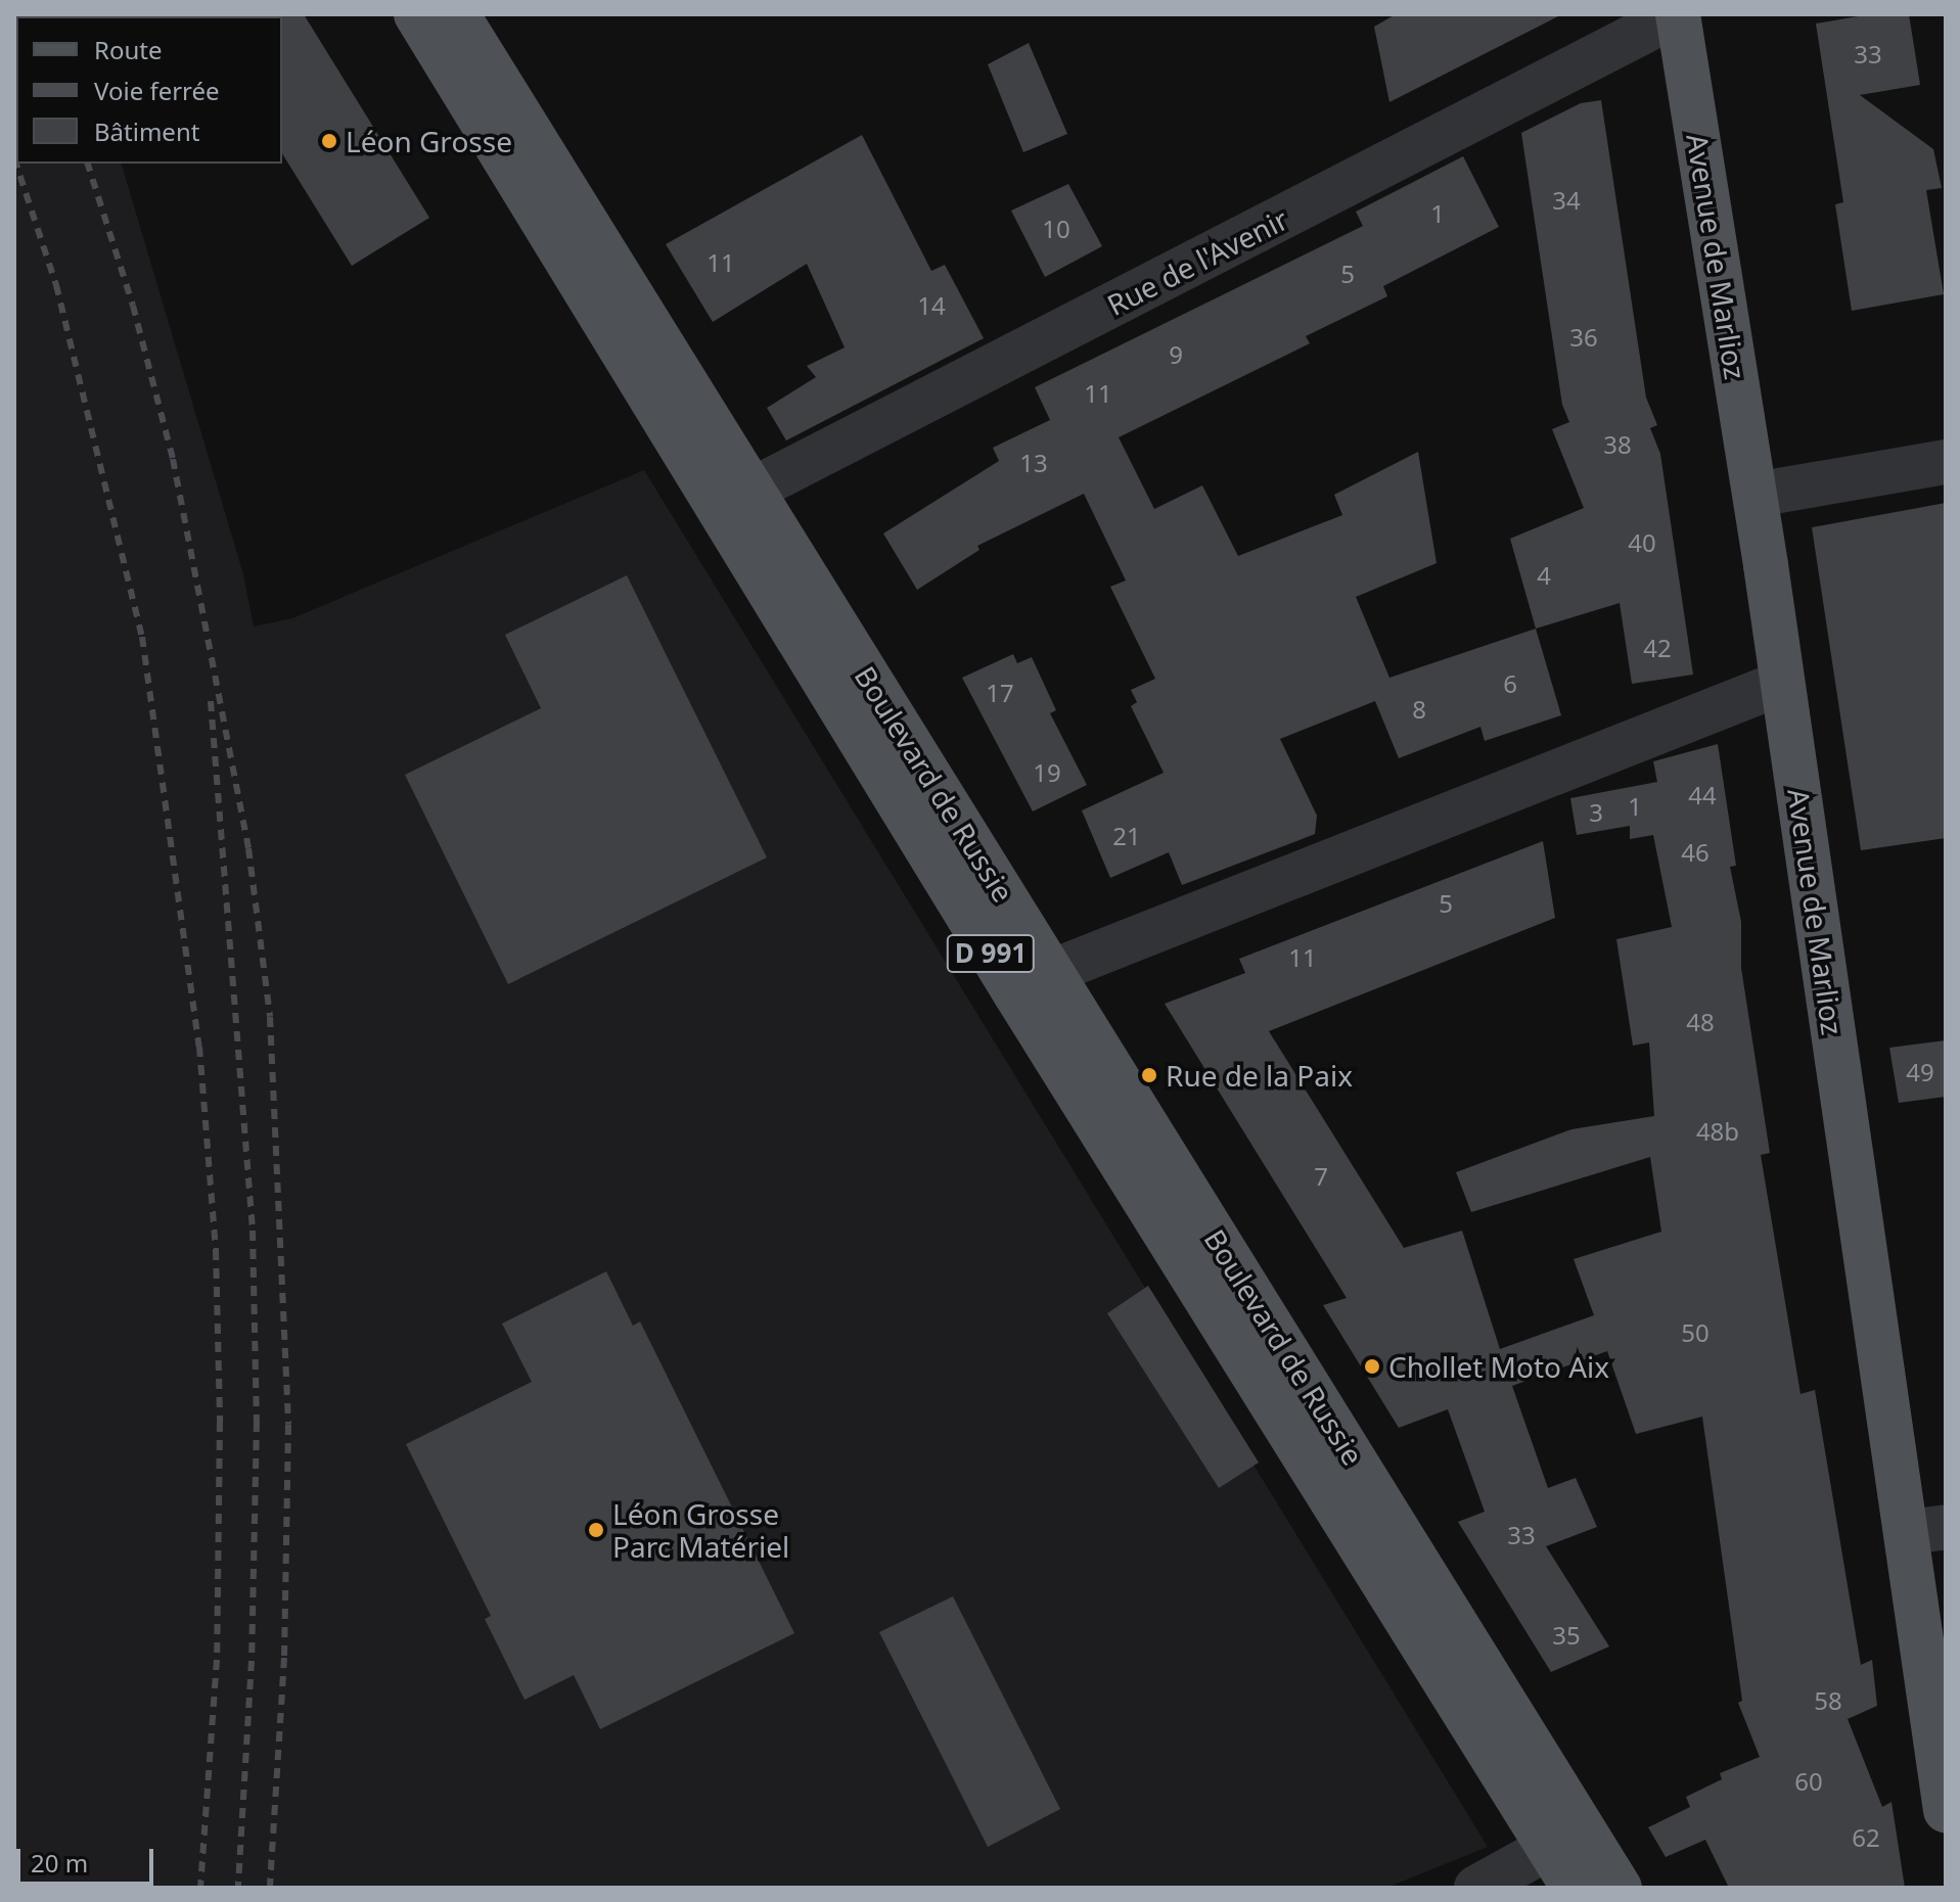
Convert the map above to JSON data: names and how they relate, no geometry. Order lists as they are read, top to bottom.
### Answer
{
  "streets": {
    "main road": ["Avenue de Marlioz", "Boulevard de Russie", "D 991"],
    "street": ["Rue de l'Avenir"]
  },
  "crossings": [
    ["Avenue de Marlioz", "Rue de l'Avenir"],
    ["Rue de l'Avenir", "Boulevard de Russie"]
  ],
  "places": [
    "Léon Grosse",
    "Rue de la Paix",
    "Chollet Moto Aix",
    "Léon Grosse Parc Matériel"
  ],
  "house_numbers": [
    "33",
    "34",
    "1",
    "10",
    "11",
    "5",
    "14",
    "36",
    "9",
    "11",
    "38",
    "13",
    "40",
    "4",
    "42",
    "6",
    "17",
    "8",
    "19",
    "44",
    "1",
    "3",
    "21",
    "46",
    "5",
    "11",
    "48",
    "49",
    "48b",
    "7",
    "50",
    "33",
    "35",
    "58",
    "60",
    "62"
  ],
  "legend": ["Route", "Voie ferrée", "Bâtiment"],
  "scale_bar": "20 m"
}
